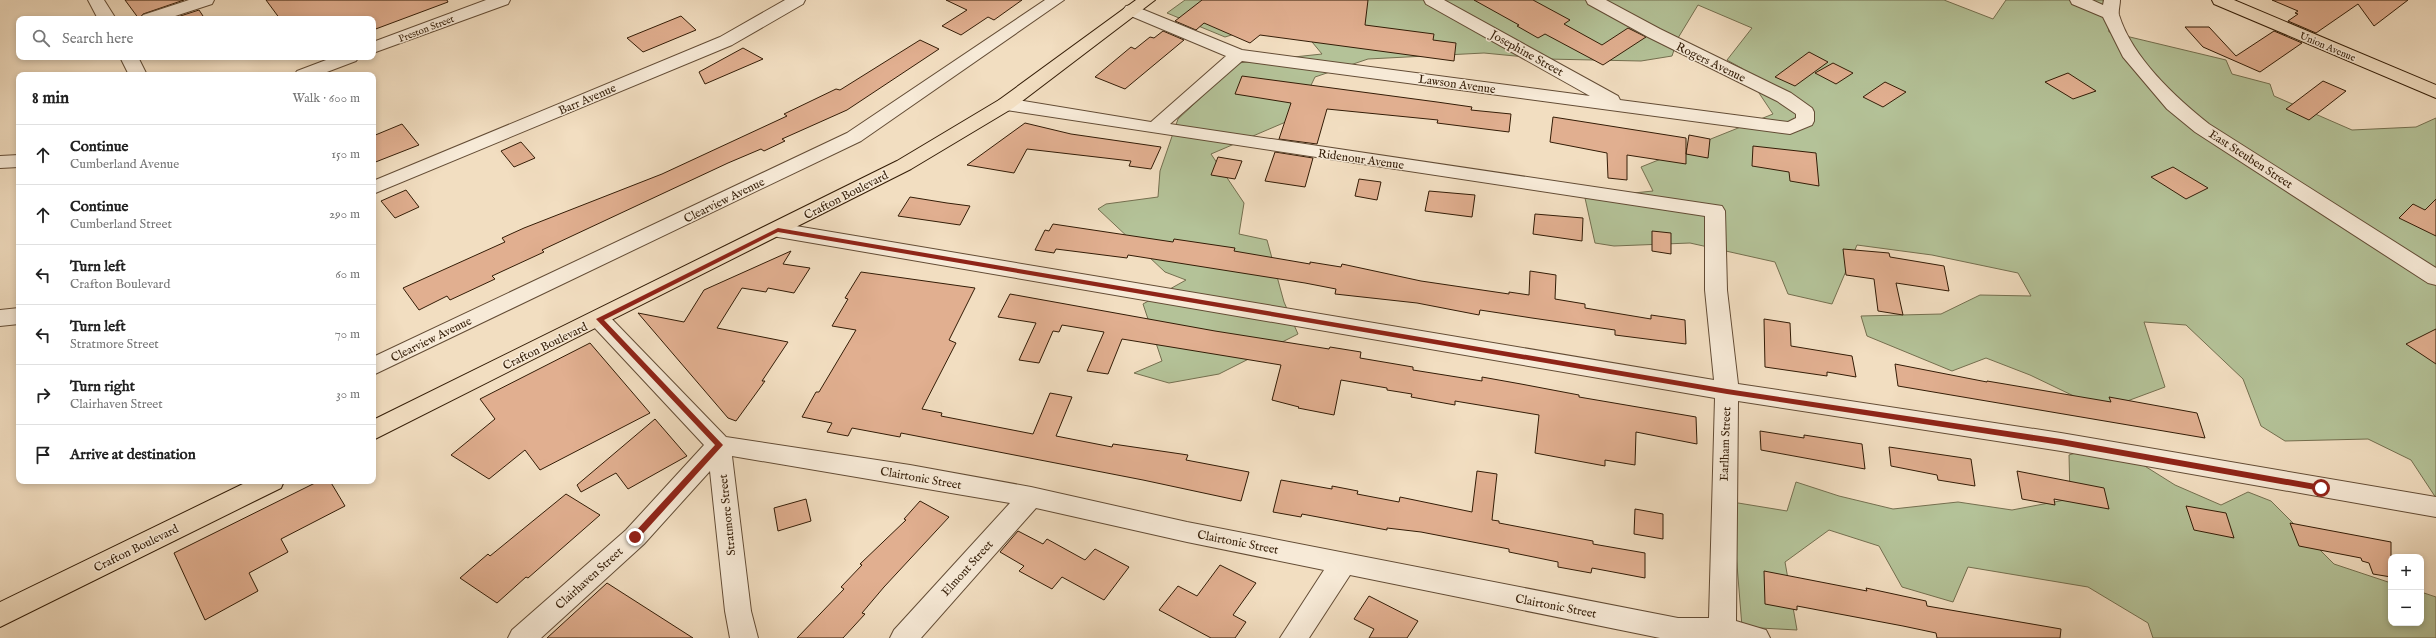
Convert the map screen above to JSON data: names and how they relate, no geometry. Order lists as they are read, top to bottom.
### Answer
{
  "streets": {
    "main road": ["Union Avenue", "Crafton Boulevard"],
    "street": [
      "Preston Street",
      "Josephine Street",
      "Rogers Avenue",
      "Lawson Avenue",
      "Barr Avenue",
      "Ridenour Avenue",
      "East Steuben Street",
      "Clearview Avenue",
      "Earlham Street",
      "Clairtonic Street",
      "Stratmore Street",
      "Elmont Street",
      "Clairhaven Street"
    ]
  },
  "crossings": [
    ["Josephine Street", "Lawson Avenue"],
    ["Rogers Avenue", "Lawson Avenue"],
    ["Lawson Avenue", "Crafton Boulevard"],
    ["Ridenour Avenue", "Crafton Boulevard"],
    ["Ridenour Avenue", "Earlham Street"],
    ["Earlham Street", "Clairtonic Street"],
    ["Clairtonic Street", "Stratmore Street"],
    ["Clairtonic Street", "Elmont Street"],
    ["Clairtonic Street", "Clairhaven Street"],
    ["Stratmore Street", "Clairhaven Street"]
  ],
  "page": {
    "search": "Search here",
    "heading": ["8 min", "Walk · 600 m"],
    "list": [
      ["Continue", "Cumberland Avenue", "150 m"],
      ["Continue", "Cumberland Street", "290 m"],
      ["Turn left", "Crafton Boulevard", "60 m"],
      ["Turn left", "Stratmore Street", "70 m"],
      ["Turn right", "Clairhaven Street", "30 m"],
      "Arrive at destination"
    ],
    "map_buttons": ["+", "−"]
  }
}
